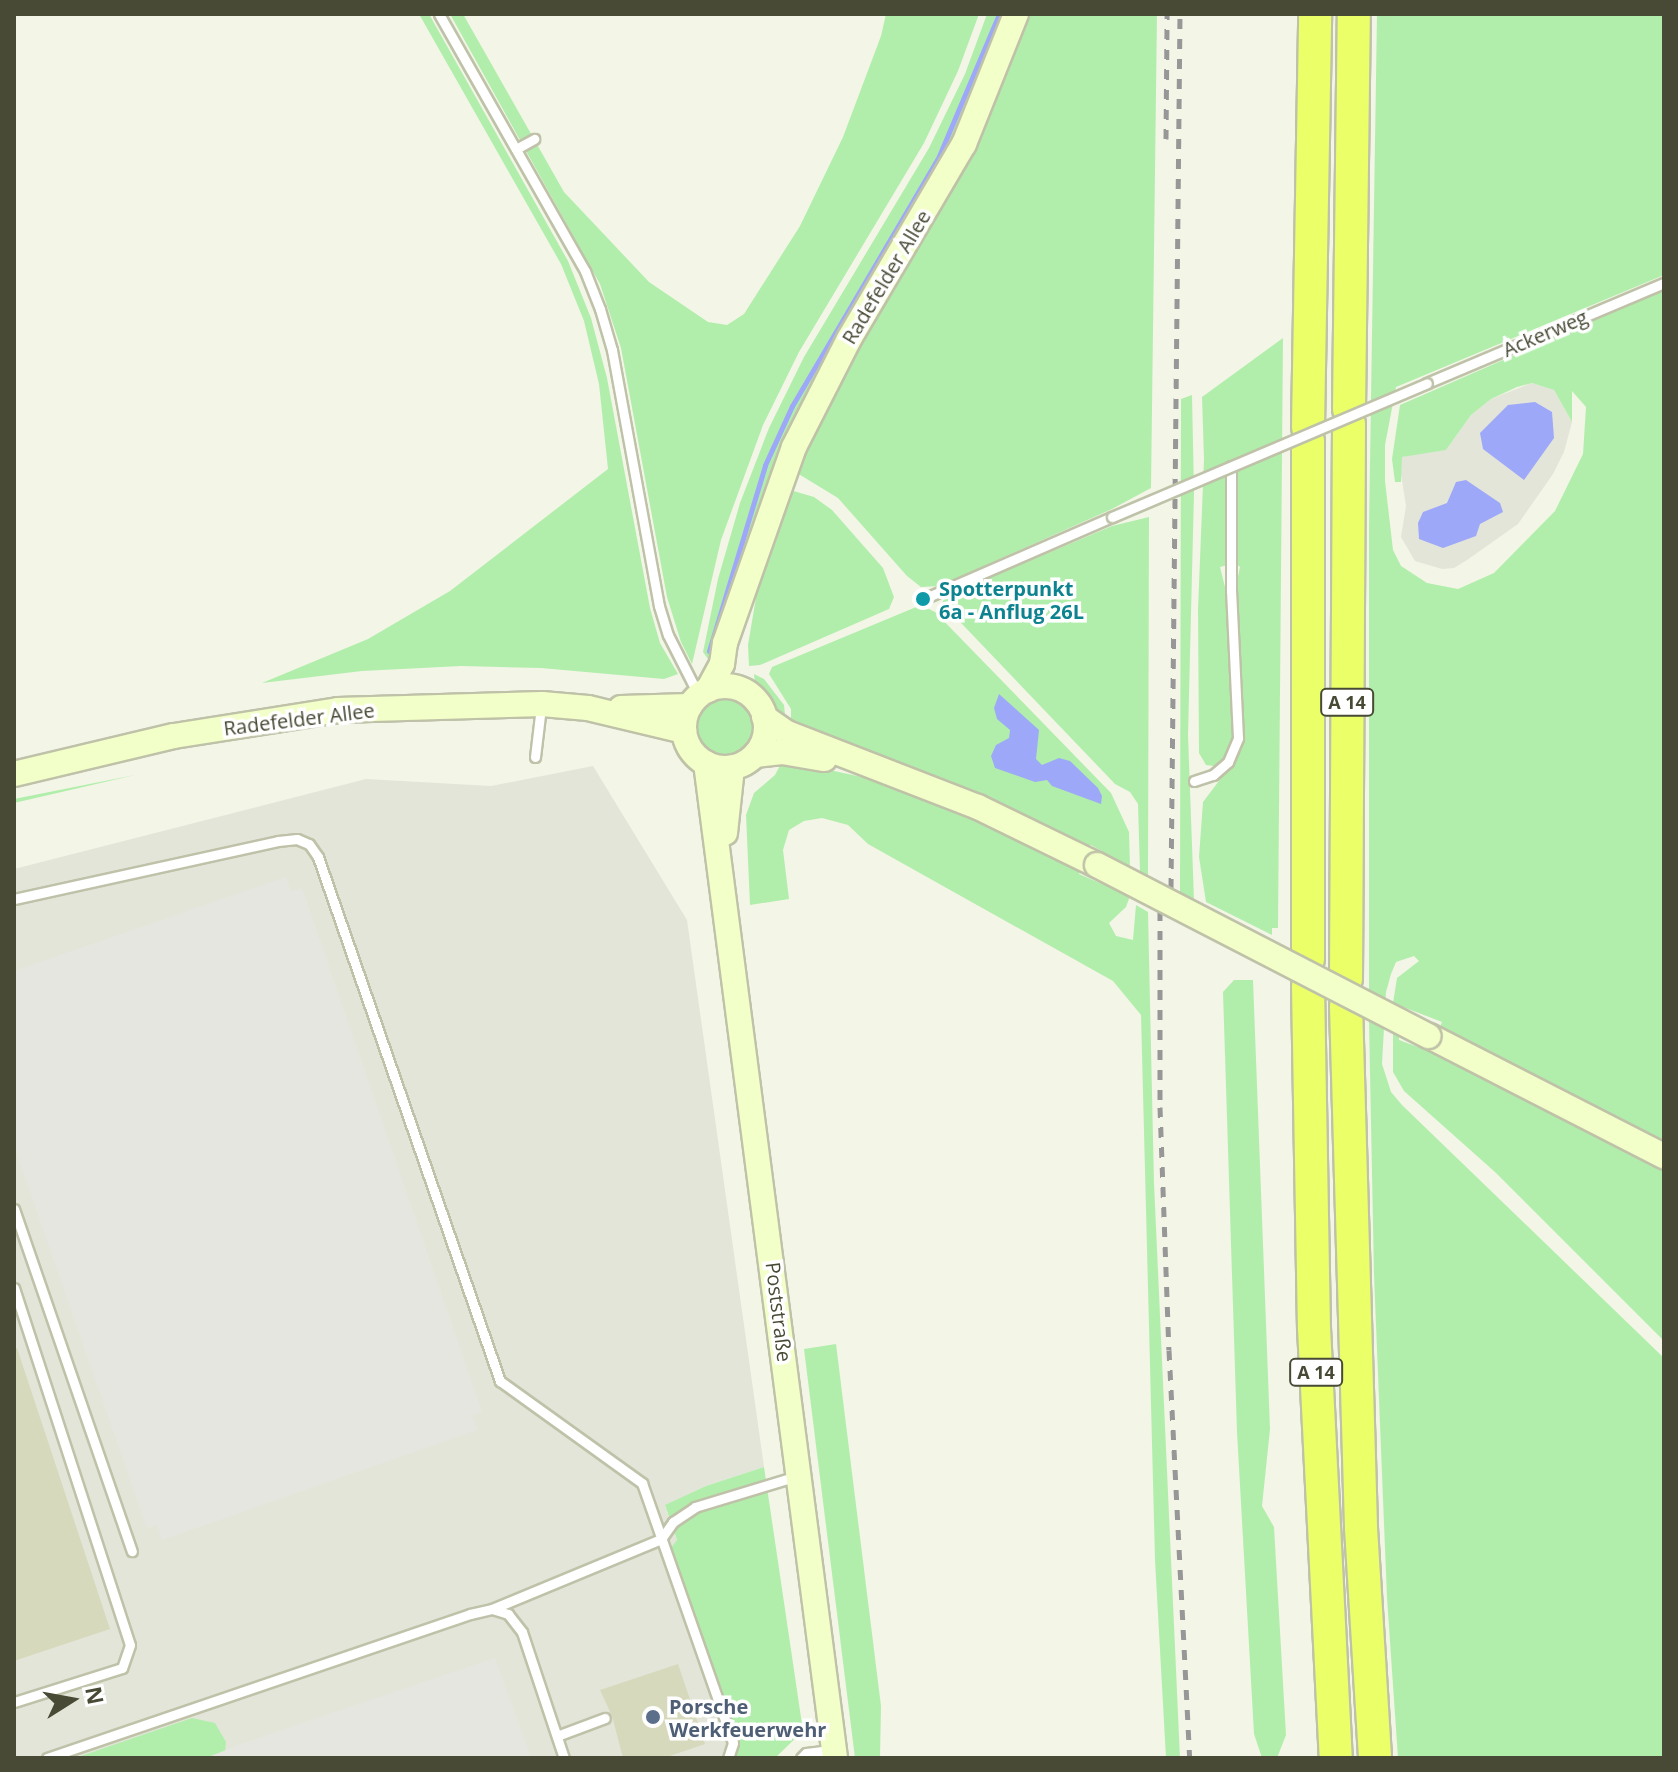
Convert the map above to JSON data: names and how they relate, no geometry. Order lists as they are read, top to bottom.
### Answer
{
  "streets": {
    "highway": ["A 14"],
    "main road": ["Radefelder Allee", "Poststraße"],
    "lane": ["Ackerweg"]
  },
  "crossings": [
    ["Radefelder Allee", "Poststraße"]
  ],
  "places": ["Spotterpunkt 6a - Anflug 26L", "Porsche Werkfeuerwehr"],
  "north": "right"
}
